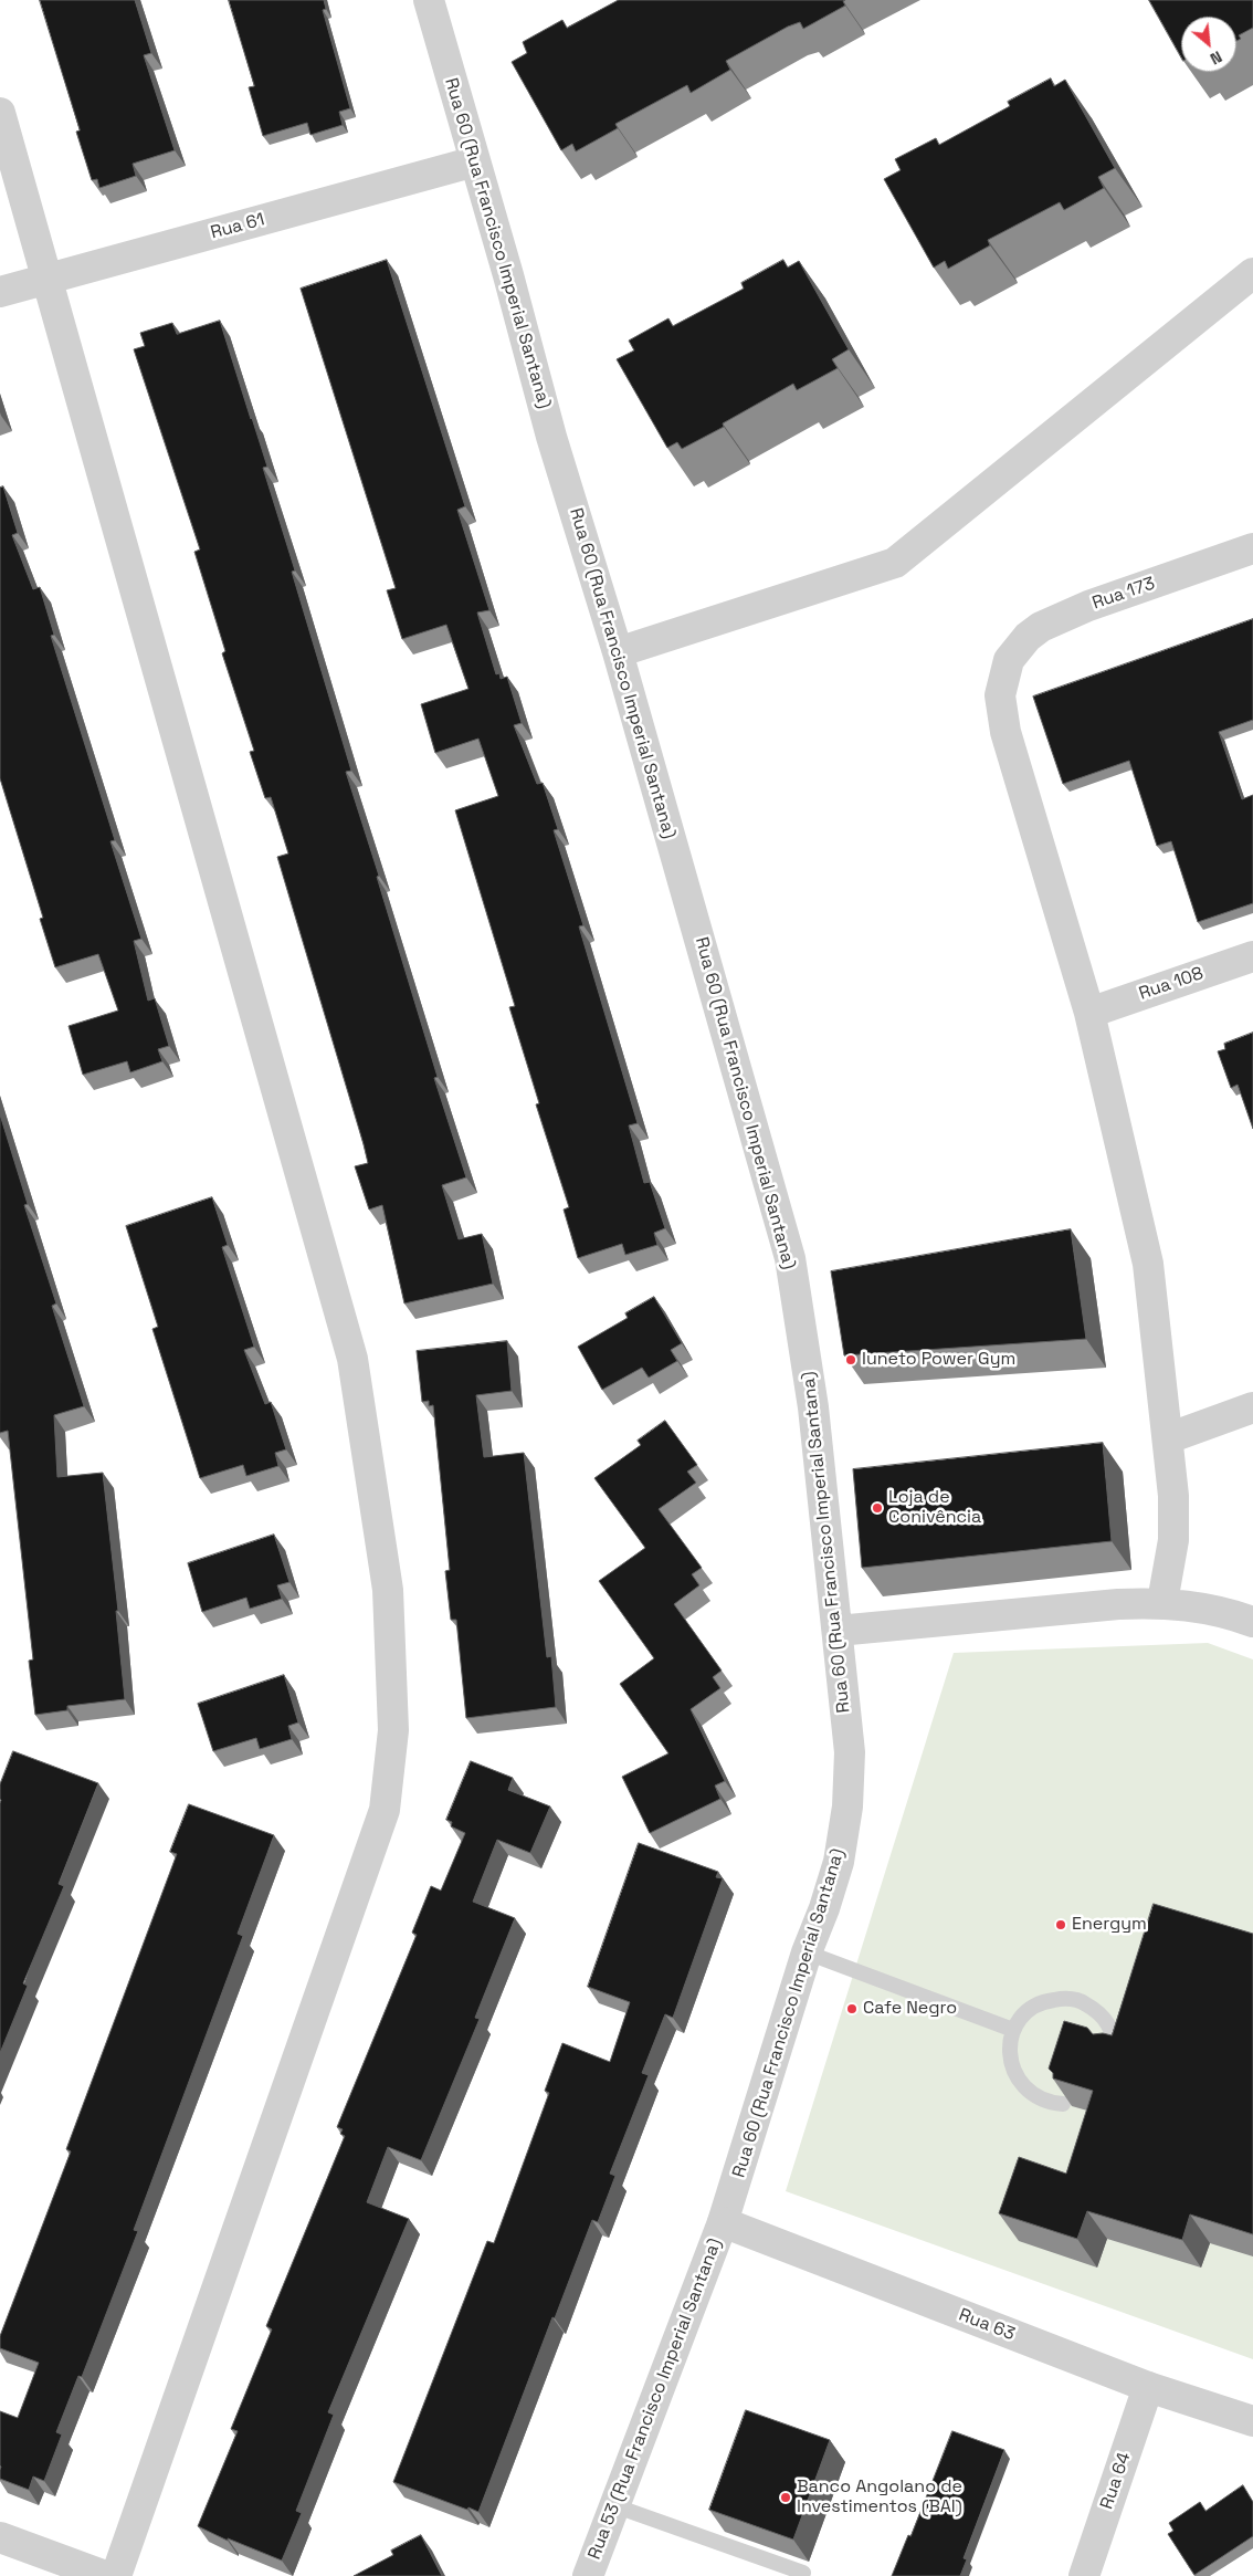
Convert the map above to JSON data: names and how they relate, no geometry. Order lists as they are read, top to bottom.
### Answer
{
  "streets": {
    "street": [
      "Rua 61",
      "Rua 60 (Rua Francisco Imperial Santana)",
      "Rua 173",
      "Rua 108",
      "Rua 63",
      "Rua 53 (Rua Francisco Imperial Santana)",
      "Rua 64"
    ]
  },
  "crossings": [
    ["Rua 61", "Rua 60 (Rua Francisco Imperial Santana)"],
    ["Rua 60 (Rua Francisco Imperial Santana)", "Rua 63"],
    ["Rua 60 (Rua Francisco Imperial Santana)", "Rua 53 (Rua Francisco Imperial Santana)"],
    ["Rua 173", "Rua 108"],
    ["Rua 63", "Rua 53 (Rua Francisco Imperial Santana)"],
    ["Rua 63", "Rua 64"]
  ],
  "places": [
    "Iuneto Power Gym",
    "Loja de Conivência",
    "Energym",
    "Cafe Negro",
    "Banco Angolano de Investimentos (BAI)"
  ],
  "north": "bottom right"
}
